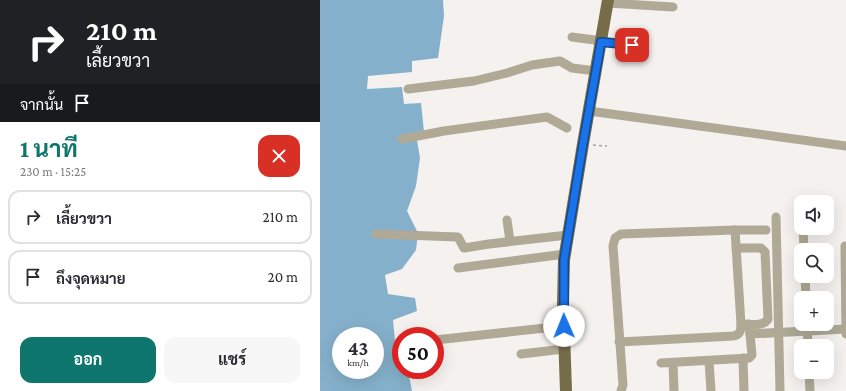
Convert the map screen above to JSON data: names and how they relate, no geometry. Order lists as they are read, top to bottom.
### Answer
{
  "page": {
    "turn": ["210 m", "เลี้ยวขวา"],
    "then": "จากนั้น",
    "heading": ["1 นาที", "230 m · 15:25"],
    "list": [
      {
        "name": "เลี้ยวขวา",
        "value": "210 m"
      },
      {
        "name": "ถึงจุดหมาย",
        "value": "20 m"
      }
    ],
    "map_buttons": ["+", "−"],
    "speed": "43 km/h",
    "limit": "50",
    "buttons": ["ออก", "แชร์"]
  }
}
